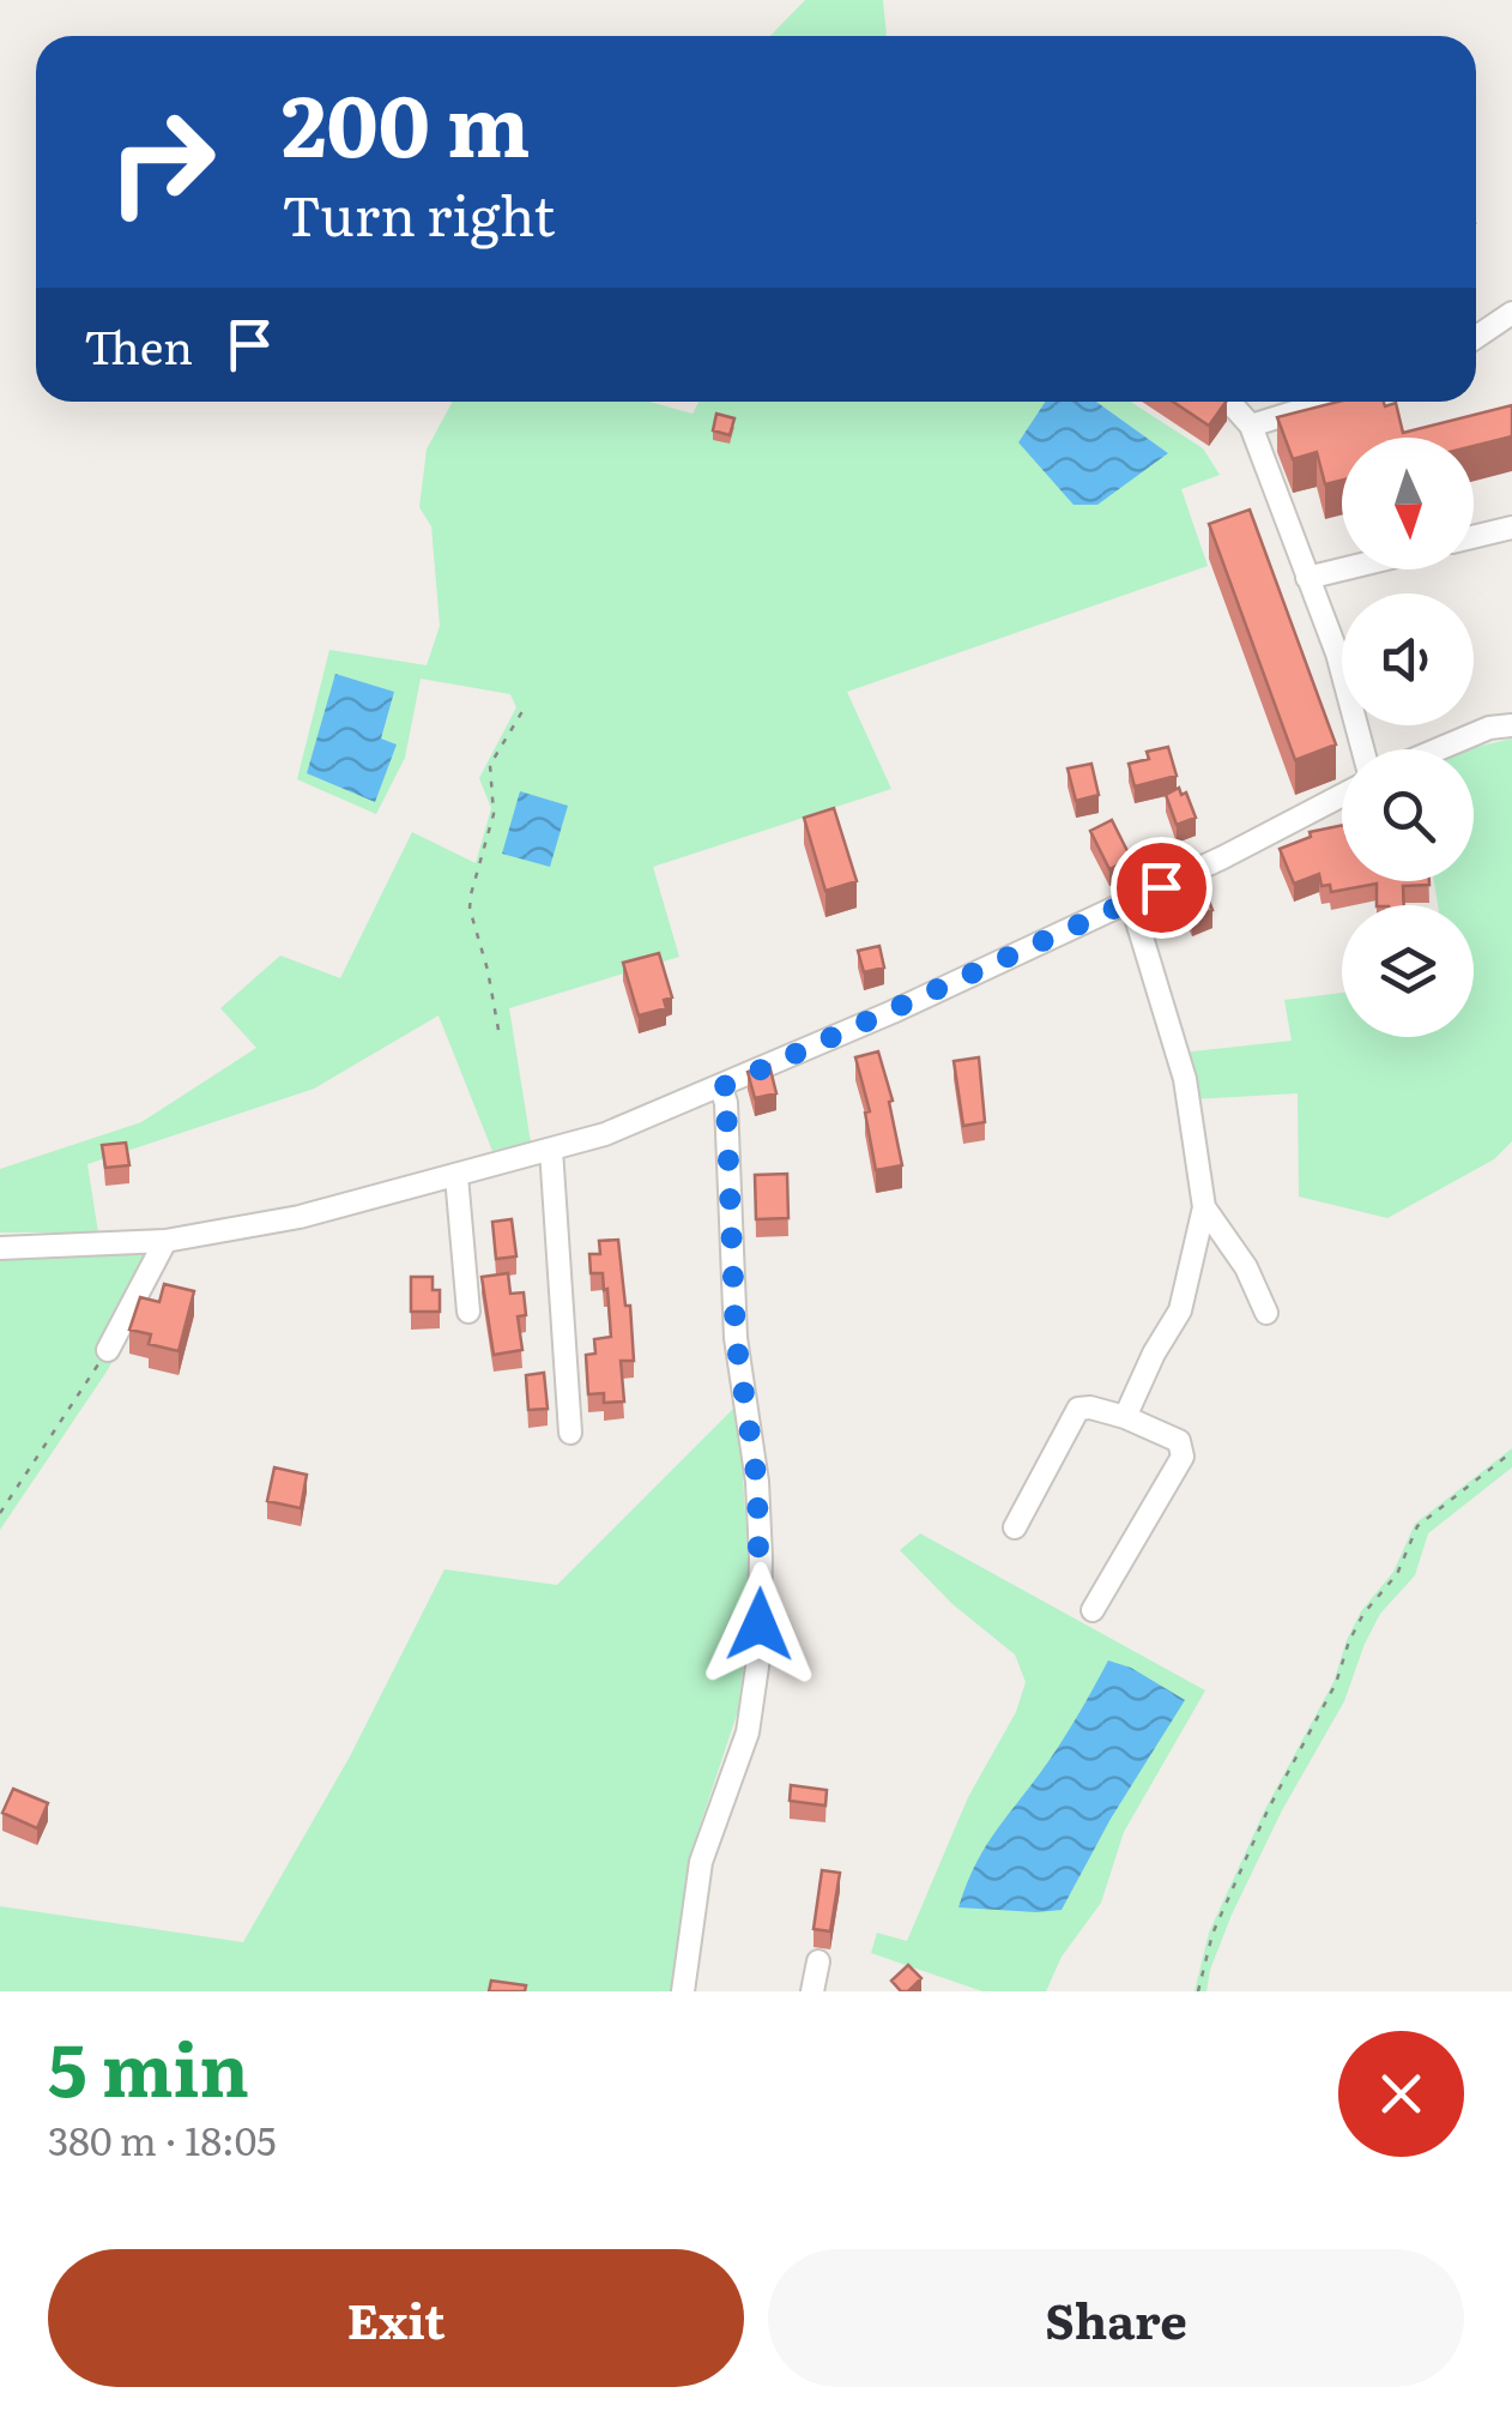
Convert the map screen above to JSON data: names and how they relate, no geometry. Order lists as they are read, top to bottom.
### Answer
{
  "north": "bottom",
  "page": {
    "turn": ["200 m", "Turn right"],
    "then": "Then",
    "heading": ["5 min", "380 m · 18:05"],
    "buttons": ["Exit", "Share"]
  }
}
